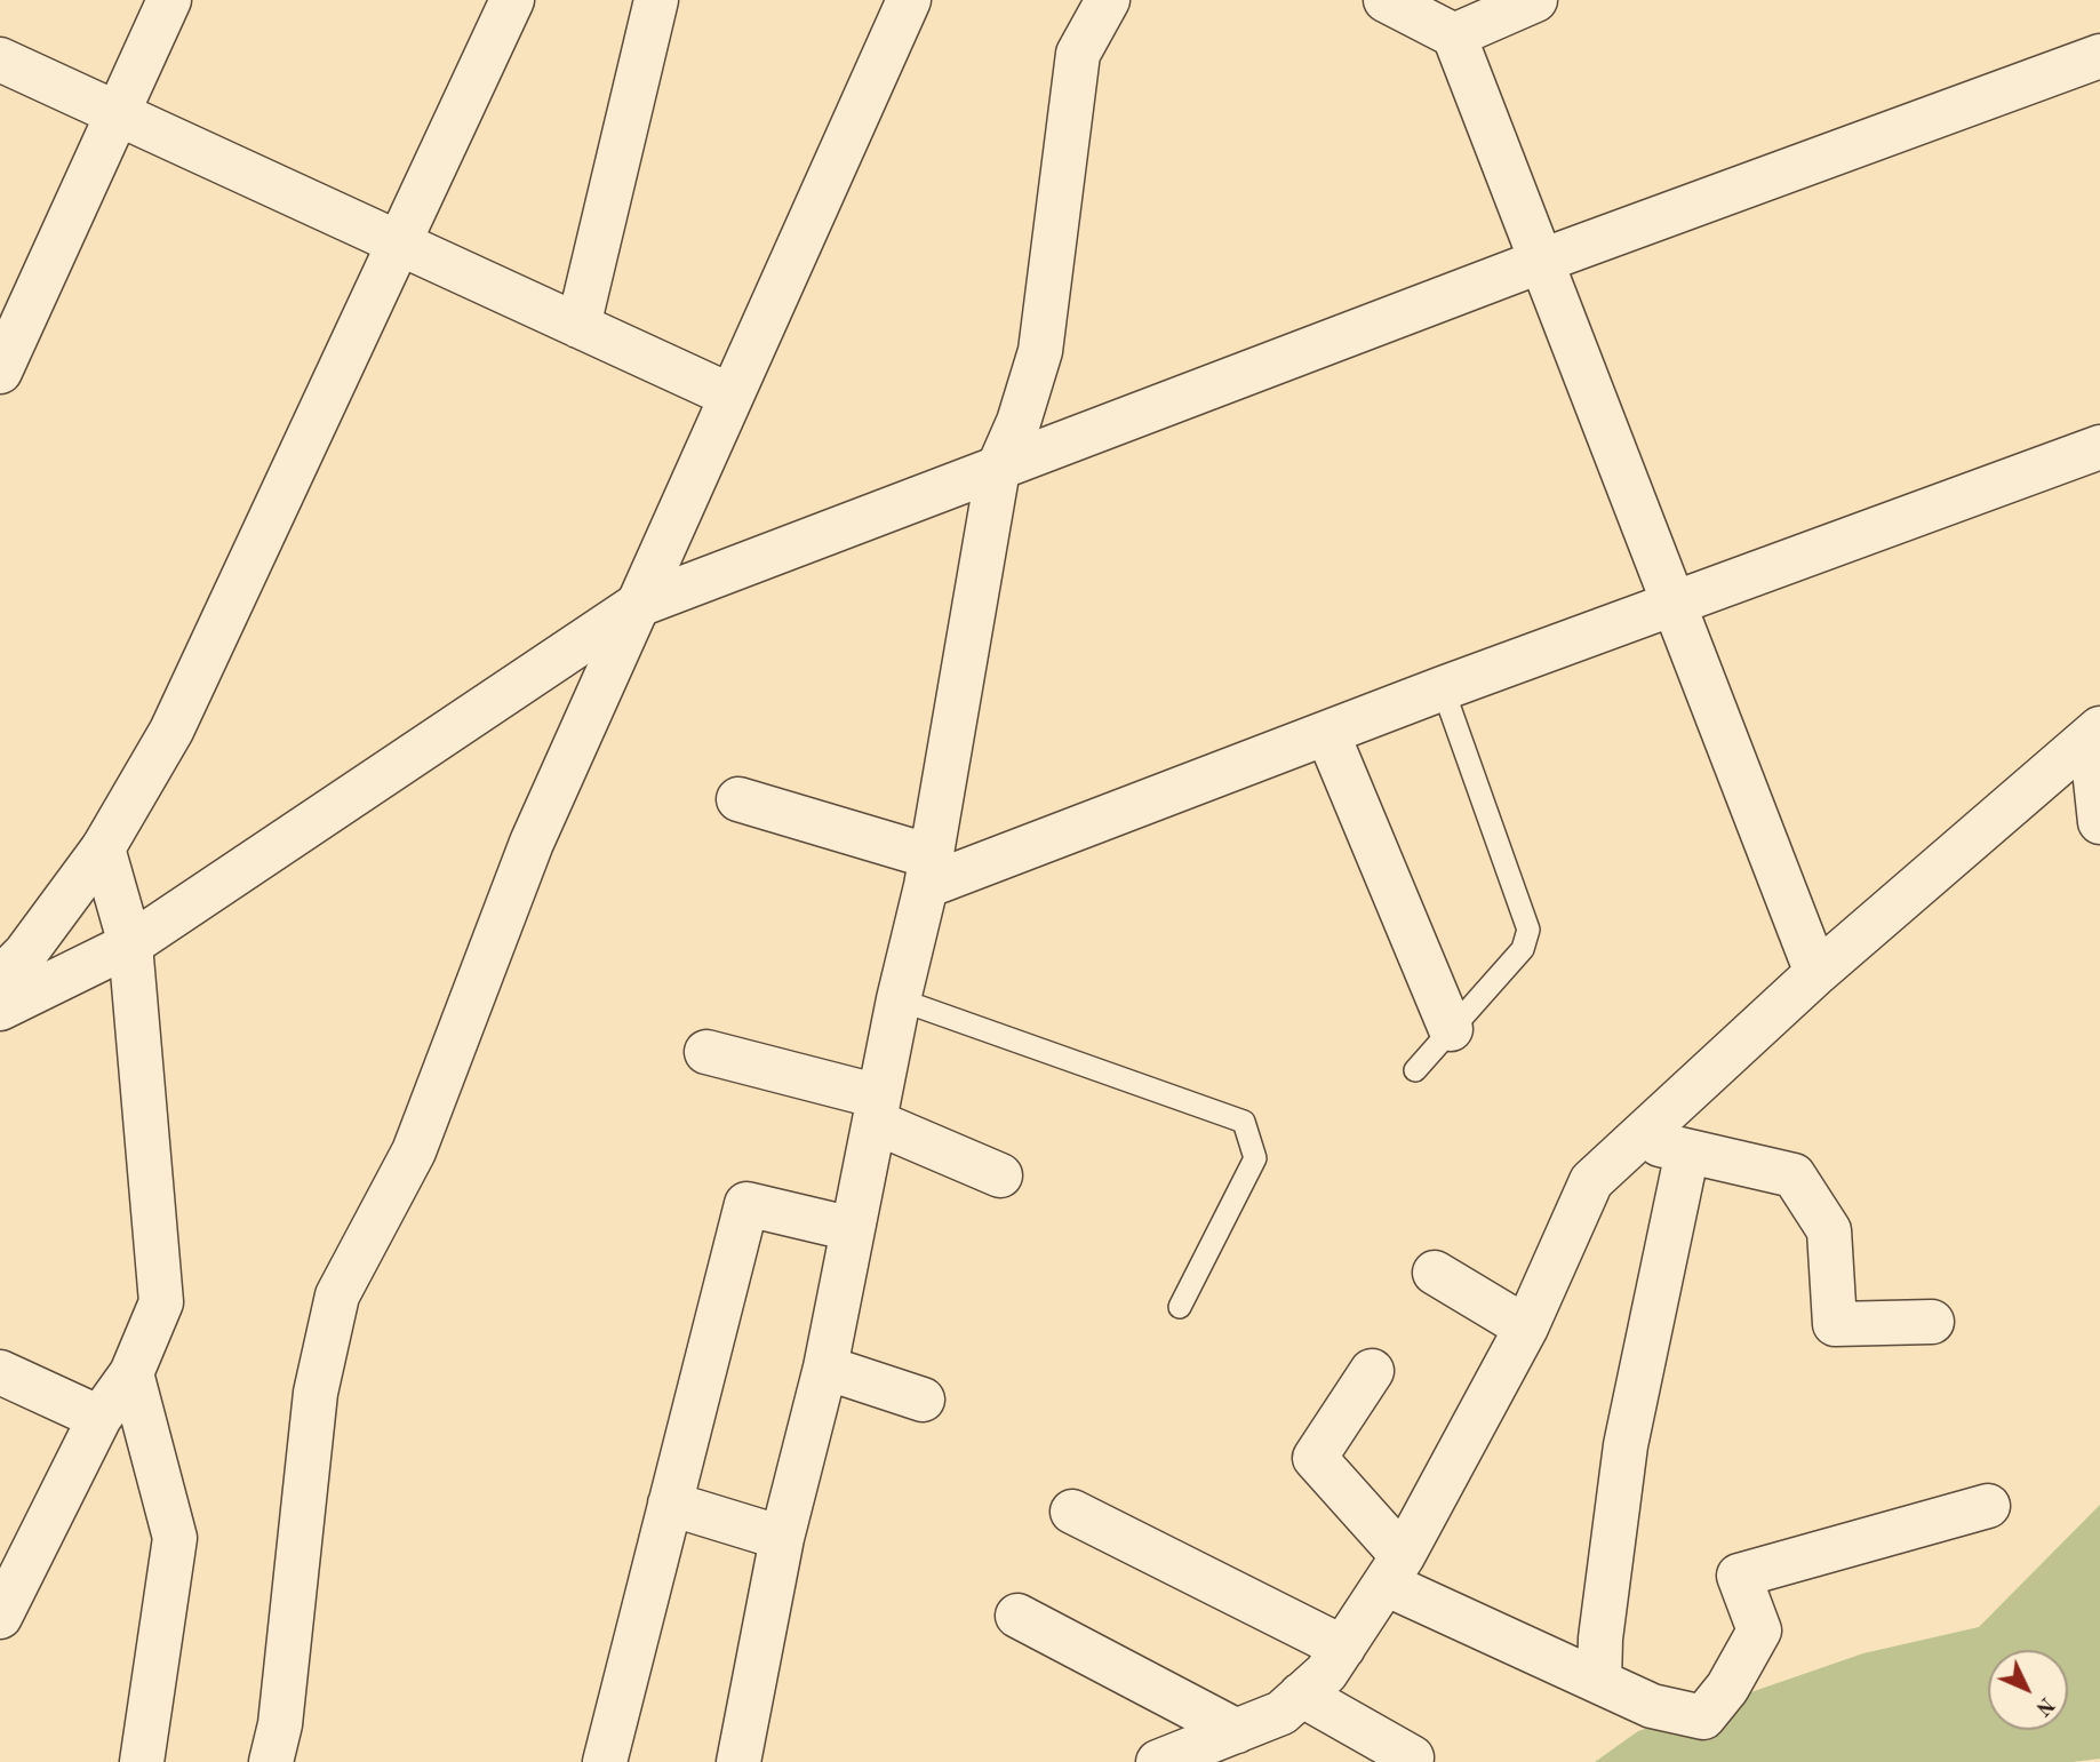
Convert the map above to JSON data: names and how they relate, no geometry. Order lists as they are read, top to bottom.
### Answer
{
  "north": "bottom right"
}
